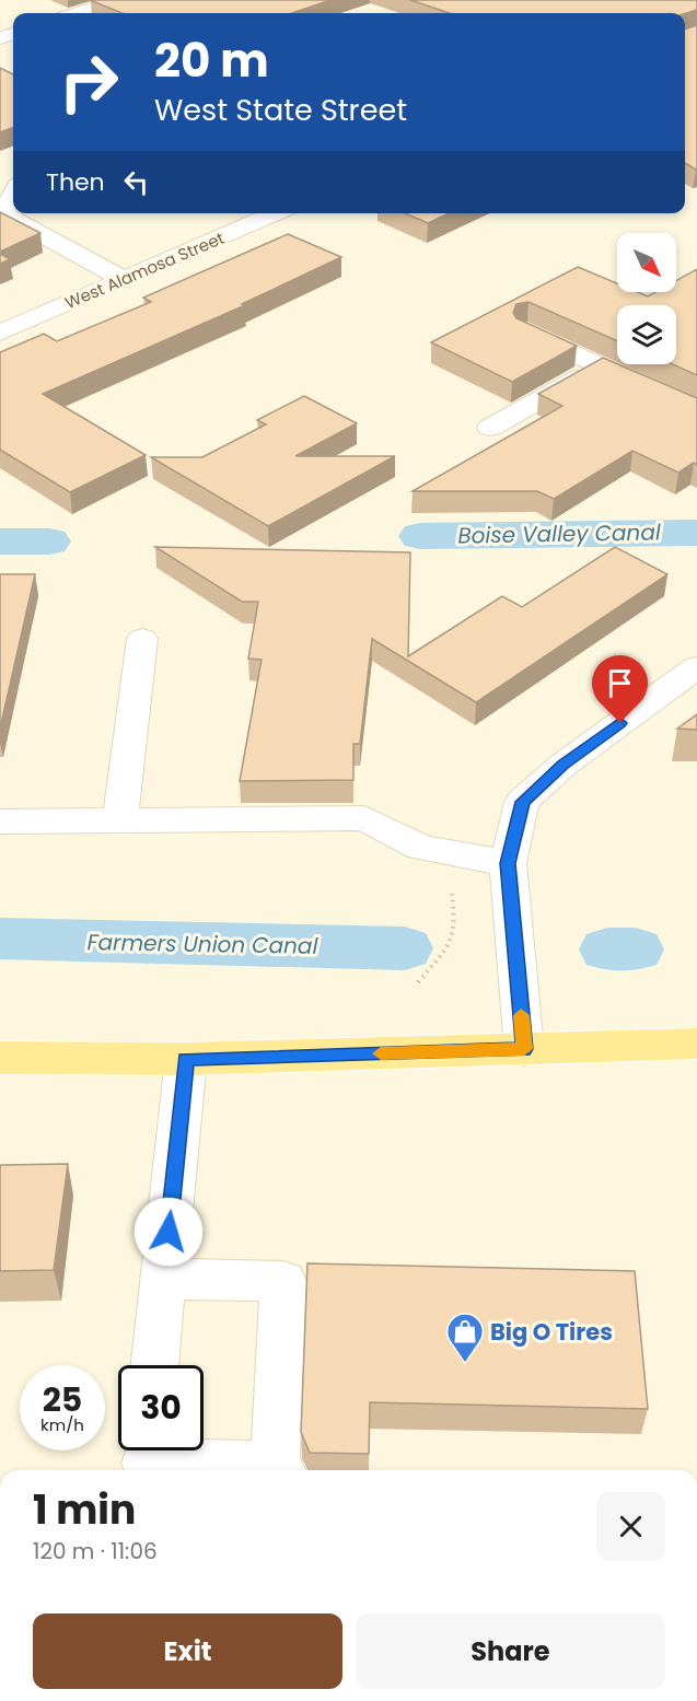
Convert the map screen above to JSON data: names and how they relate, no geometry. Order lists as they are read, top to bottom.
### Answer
{
  "streets": {
    "street": ["West Alamosa Street"]
  },
  "water": ["Boise Valley Canal", "Farmers Union Canal"],
  "places": {
    "shop": ["Big O Tires"]
  },
  "north": "bottom right",
  "page": {
    "turn": ["20 m", "West State Street"],
    "then": "Then",
    "speed": "25 km/h",
    "limit": "30",
    "heading": ["1 min", "120 m · 11:06"],
    "buttons": ["Exit", "Share"]
  }
}
